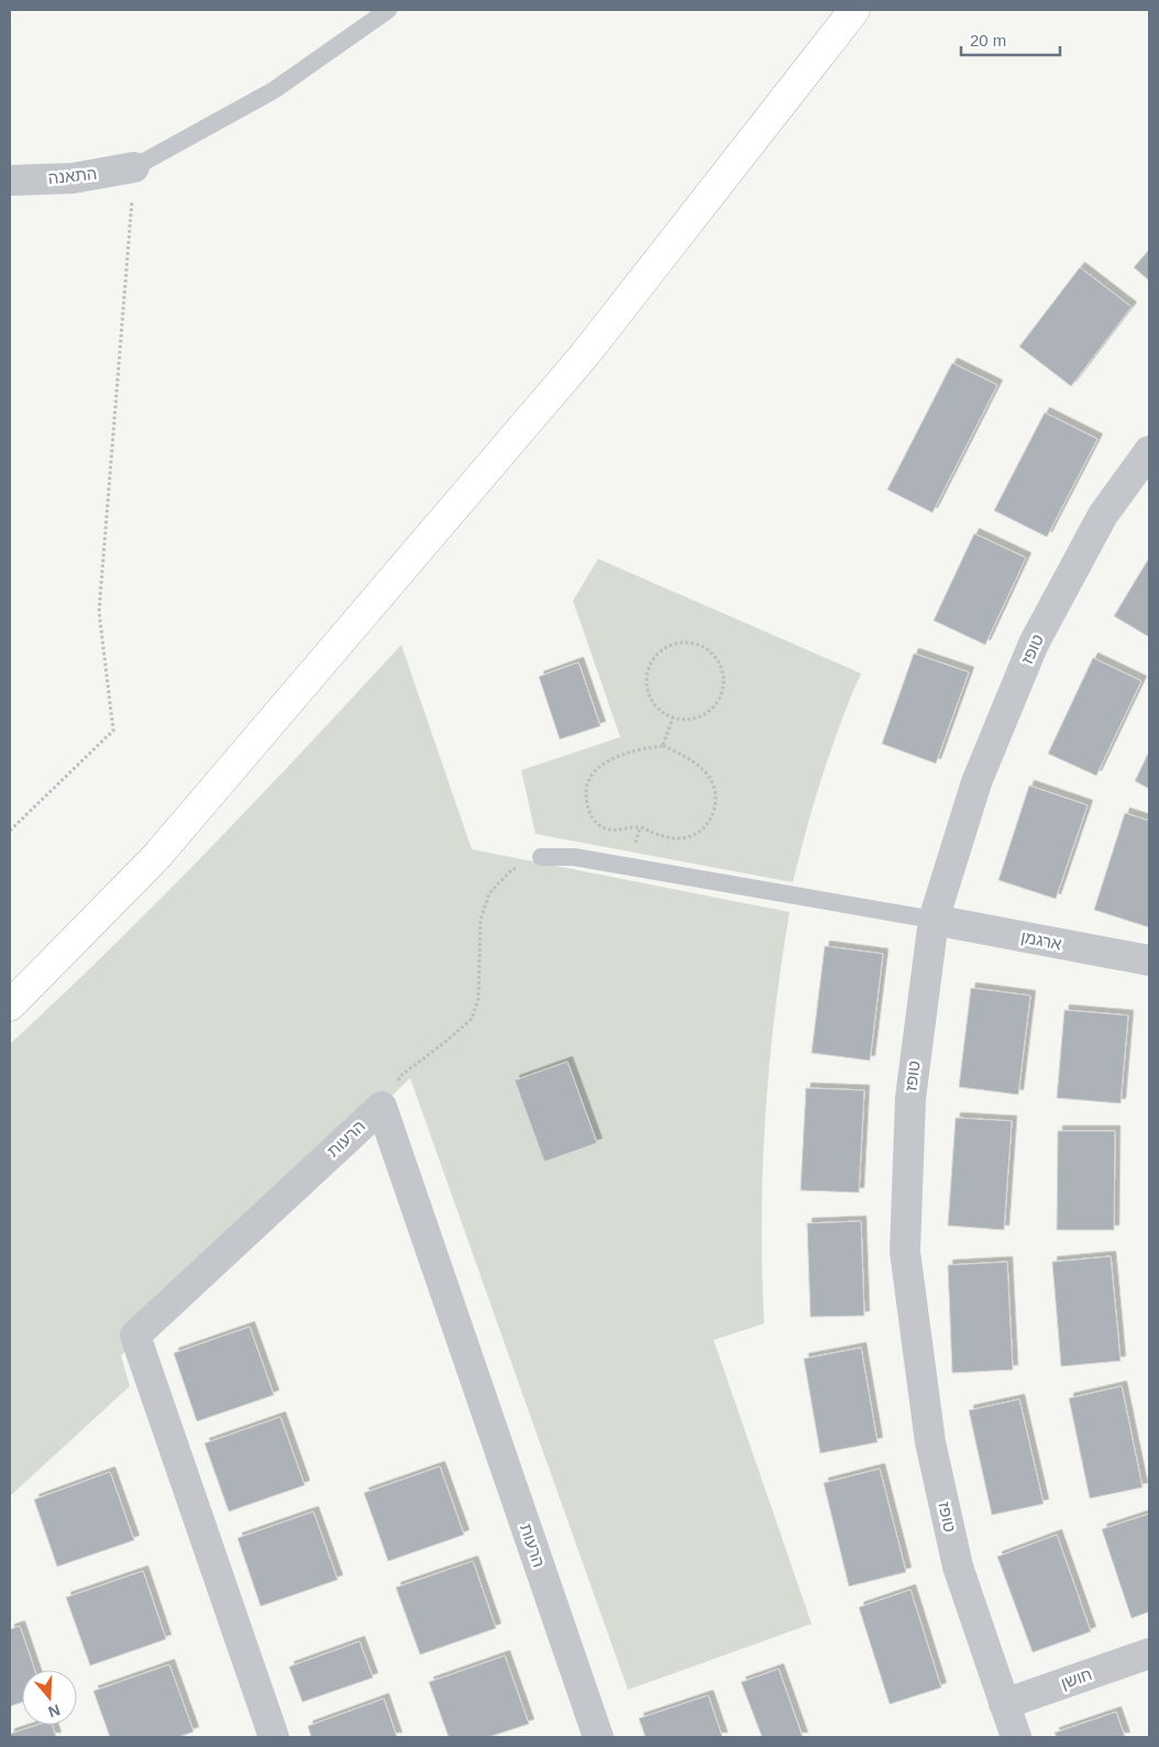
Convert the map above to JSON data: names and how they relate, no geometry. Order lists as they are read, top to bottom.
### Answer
{
  "streets": {
    "street": [
      "התאנה",
      "טופז",
      "ארגמן",
      "הרעות",
      "חושן"
    ]
  },
  "crossings": [
    ["טופז", "ארגמן"],
    ["טופז", "חושן"]
  ],
  "scale_bar": "20 m",
  "north": "bottom"
}
